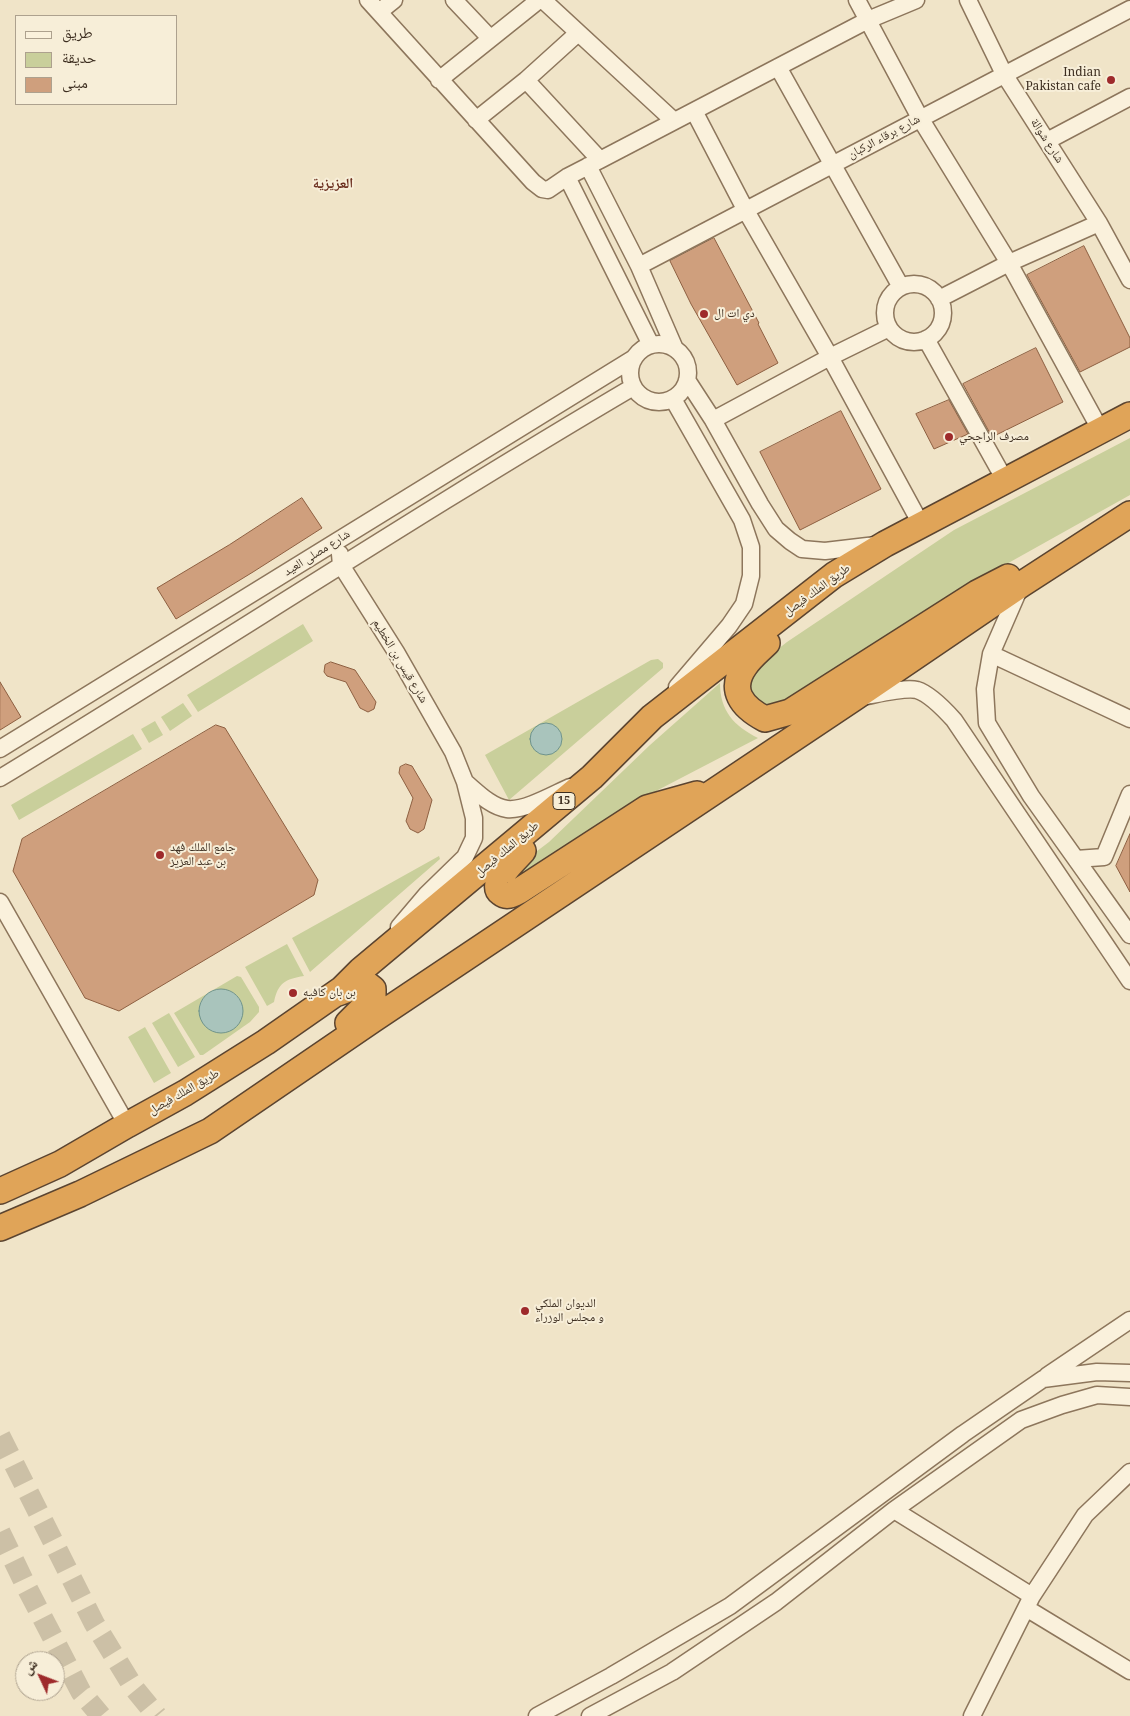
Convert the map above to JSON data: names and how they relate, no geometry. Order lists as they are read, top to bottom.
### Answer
{
  "streets": {
    "highway": ["طريق الملك فيصل", "15"],
    "street": [
      "شارع برقاء الركبان",
      "شارع شوالة",
      "شارع مصلى العيد",
      "شارع قيس بن الخطيم"
    ]
  },
  "crossings": [
    ["شارع برقاء الركبان", "شارع شوالة"],
    ["شارع مصلى العيد", "شارع قيس بن الخطيم"],
    ["طريق الملك فيصل", "شارع قيس بن الخطيم"]
  ],
  "districts": ["العزيزية"],
  "places": [
    "Indian Pakistan cafe",
    "دي ات ال",
    "مصرف الراجحي",
    "جامع الملك فهد بن عبد العزيز",
    "بن بان كافيه",
    "الديوان الملكي و مجلس الوزراء"
  ],
  "legend": ["طريق", "حديقة", "مبنى"],
  "north": "top left"
}
